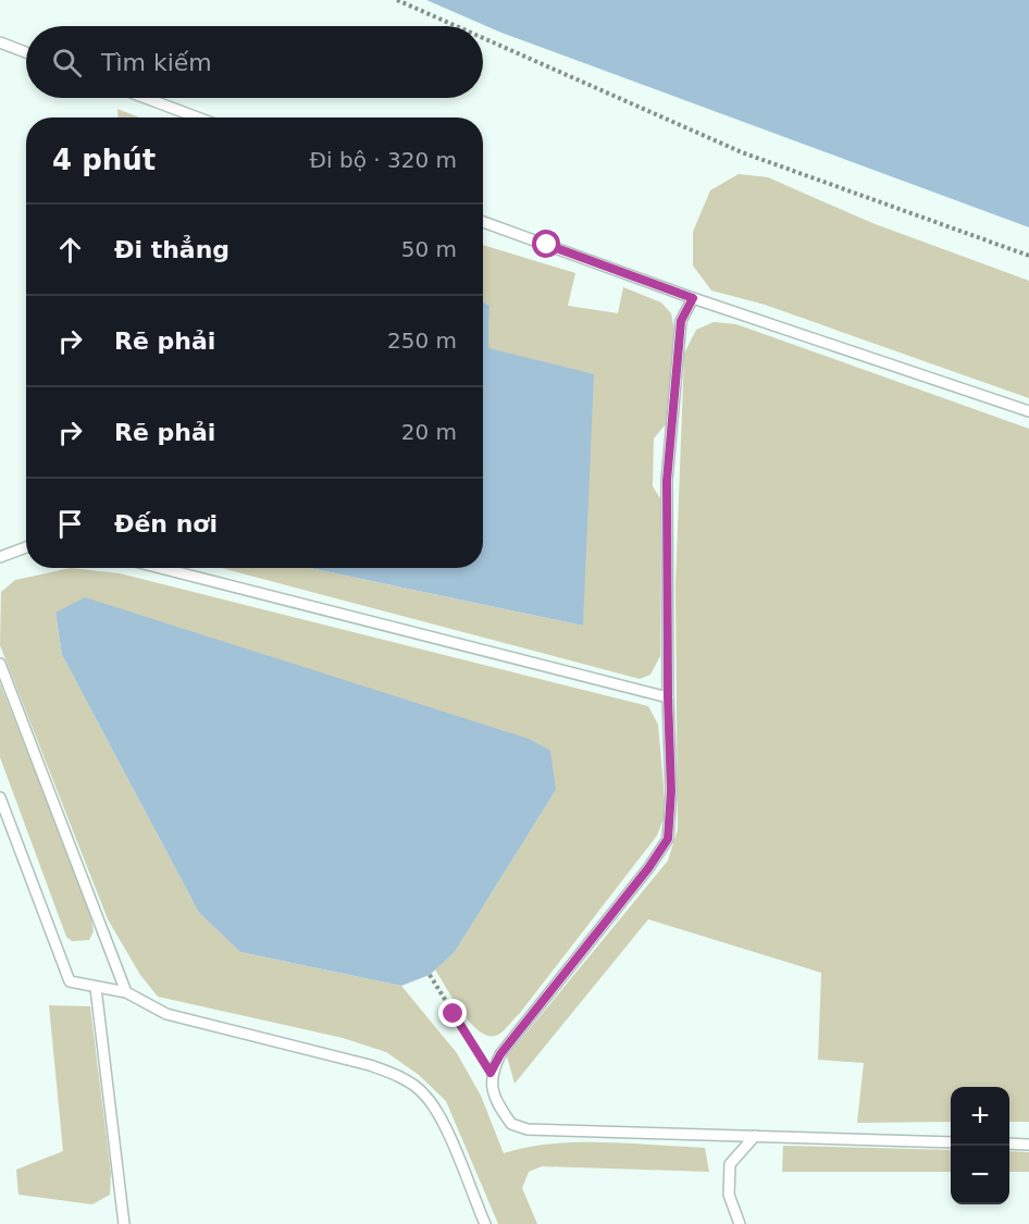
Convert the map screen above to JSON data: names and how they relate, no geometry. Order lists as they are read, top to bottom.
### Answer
{
  "page": {
    "search": "Tìm kiếm",
    "heading": ["4 phút", "Đi bộ · 320 m"],
    "list": [
      ["Đi thẳng", "50 m"],
      ["Rẽ phải", "250 m"],
      ["Rẽ phải", "20 m"],
      "Đến nơi"
    ],
    "map_buttons": ["+", "−"]
  }
}
